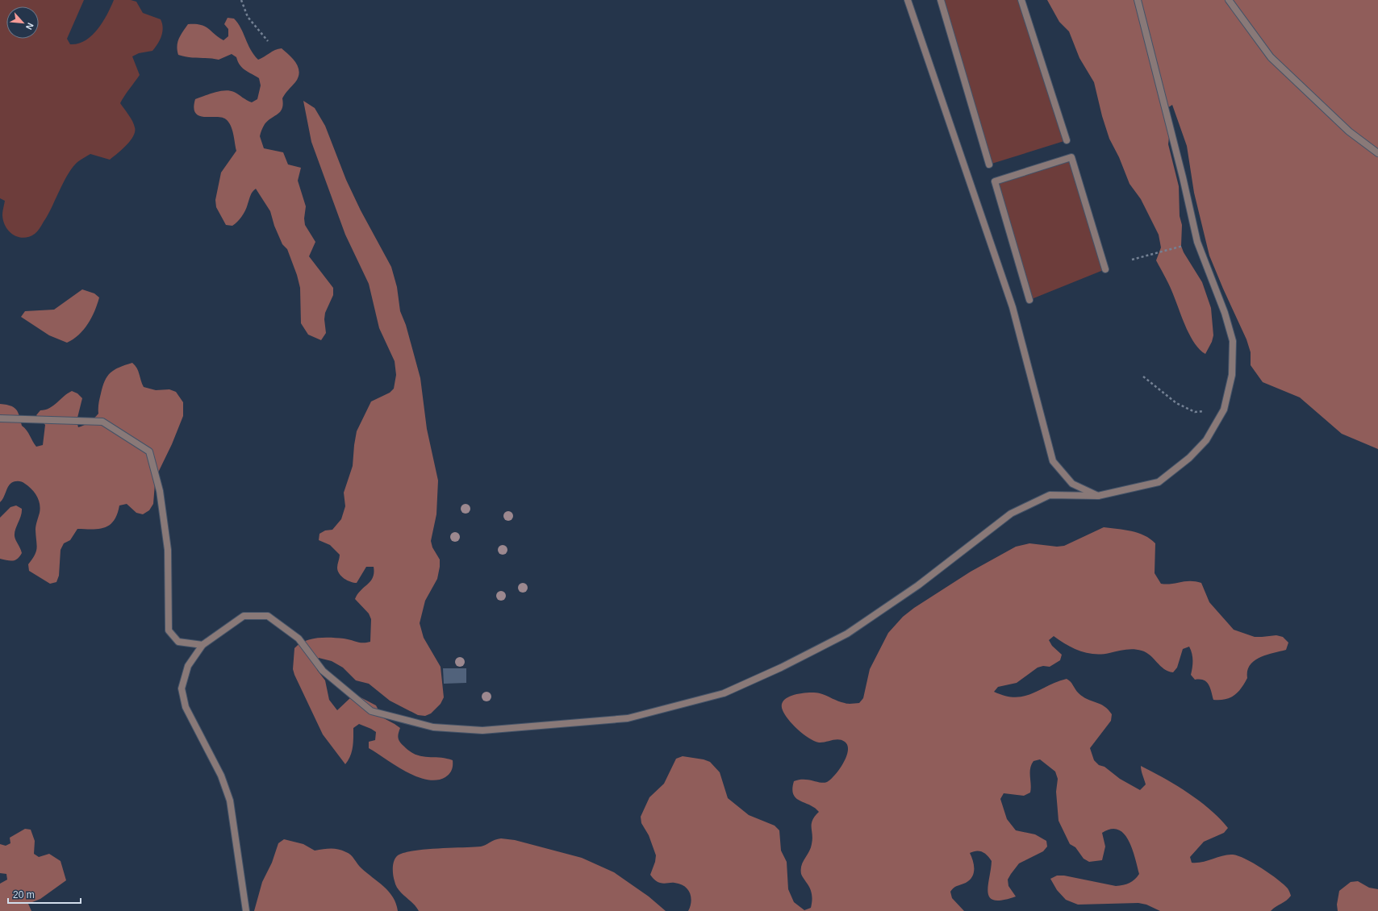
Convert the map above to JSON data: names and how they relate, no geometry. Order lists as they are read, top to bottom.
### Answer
{
  "scale_bar": "20 m",
  "north": "bottom right"
}
